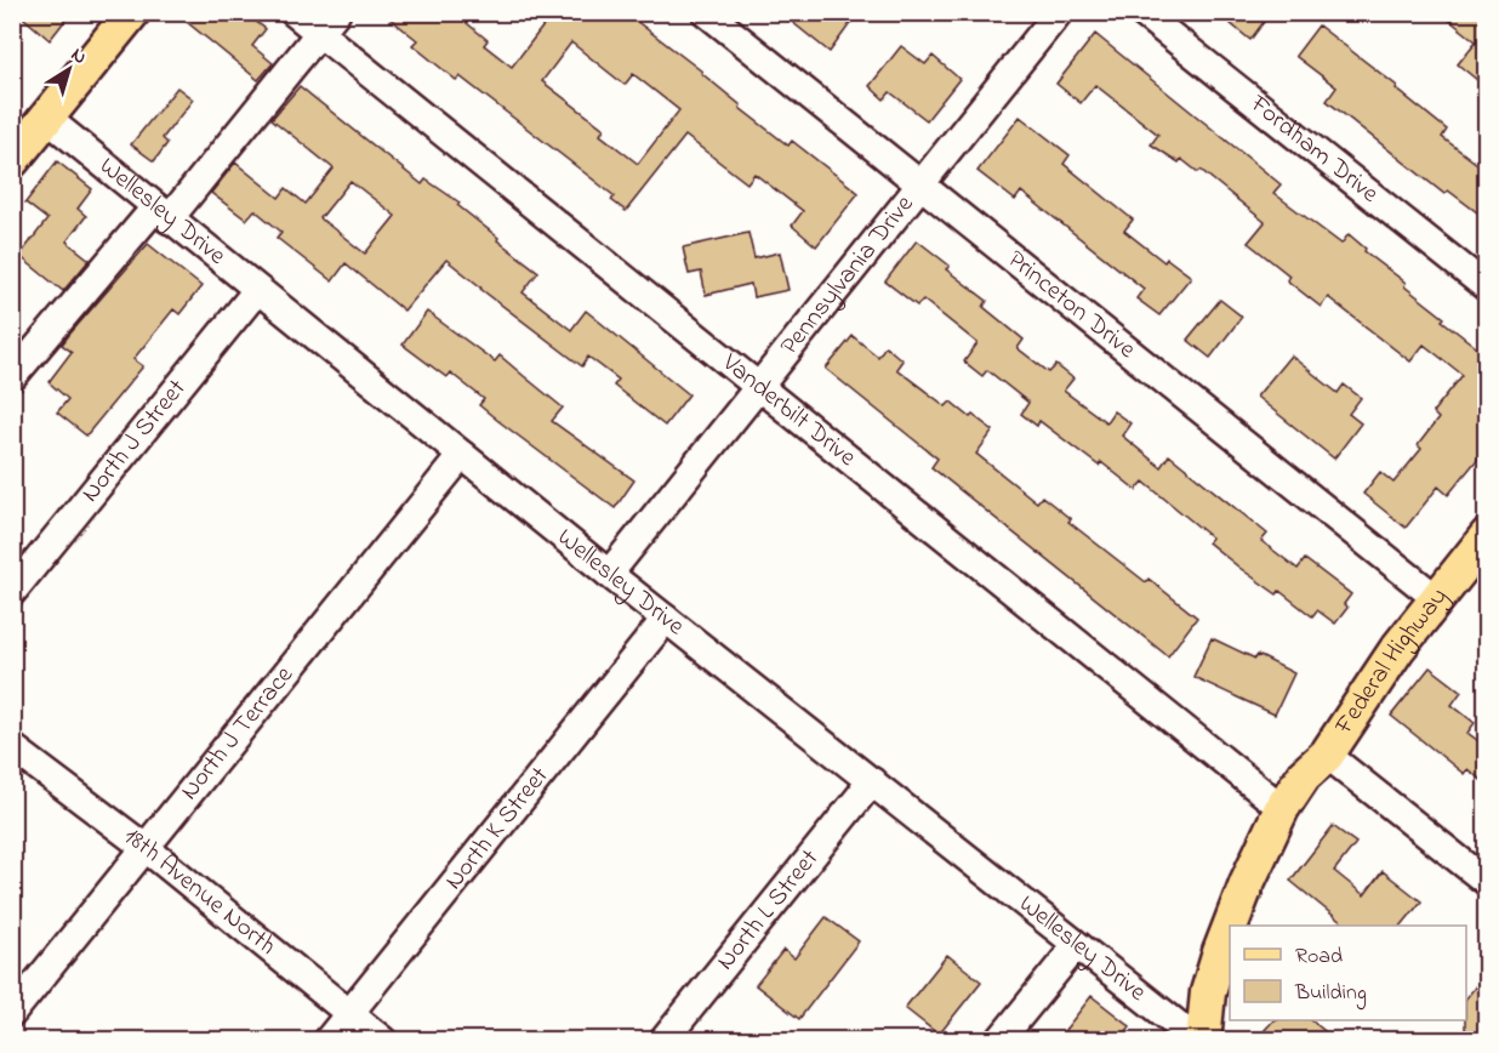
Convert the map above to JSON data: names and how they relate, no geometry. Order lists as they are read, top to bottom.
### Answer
{
  "streets": {
    "main road": ["Federal Highway"],
    "street": [
      "Fordham Drive",
      "Wellesley Drive",
      "Pennsylvania Drive",
      "Princeton Drive",
      "Vanderbilt Drive",
      "North J Street",
      "North J Terrace",
      "North K Street",
      "18th Avenue North",
      "North L Street"
    ]
  },
  "crossings": [
    ["Wellesley Drive", "Pennsylvania Drive"],
    ["Wellesley Drive", "North J Street"],
    ["Wellesley Drive", "Federal Highway"],
    ["Wellesley Drive", "North J Terrace"],
    ["Wellesley Drive", "North K Street"],
    ["Wellesley Drive", "North L Street"],
    ["Pennsylvania Drive", "Princeton Drive"],
    ["Pennsylvania Drive", "Vanderbilt Drive"],
    ["Princeton Drive", "Federal Highway"],
    ["Vanderbilt Drive", "Federal Highway"],
    ["North J Terrace", "18th Avenue North"],
    ["North K Street", "18th Avenue North"]
  ],
  "legend": ["Road", "Building"],
  "north": "top right"
}
